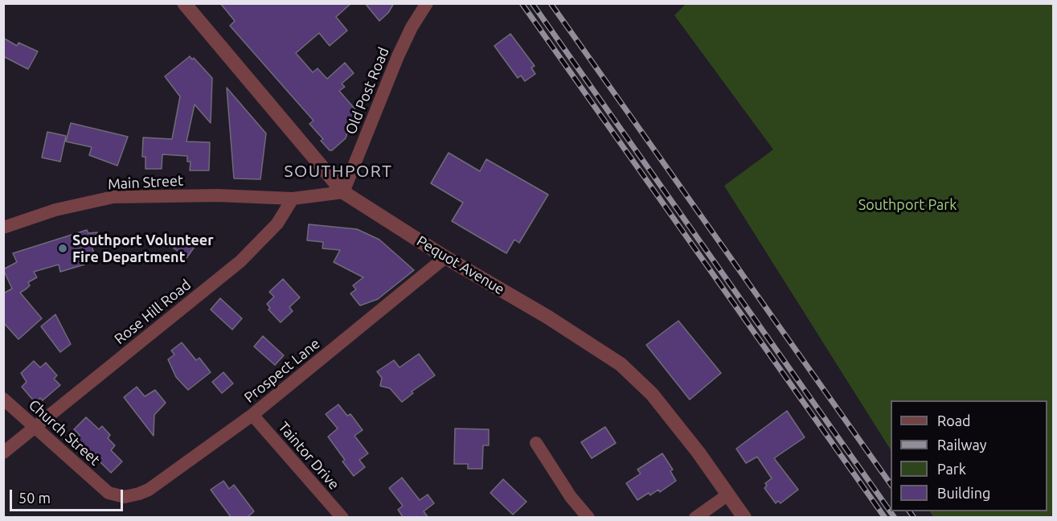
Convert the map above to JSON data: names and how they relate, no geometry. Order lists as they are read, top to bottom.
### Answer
{
  "streets": {
    "street": [
      "Old Post Road",
      "Main Street",
      "Pequot Avenue",
      "Rose Hill Road",
      "Prospect Lane",
      "Church Street",
      "Taintor Drive"
    ]
  },
  "crossings": [
    ["Old Post Road", "Pequot Avenue"],
    ["Main Street", "Rose Hill Road"],
    ["Pequot Avenue", "Prospect Lane"],
    ["Rose Hill Road", "Church Street"],
    ["Prospect Lane", "Church Street"],
    ["Prospect Lane", "Taintor Drive"]
  ],
  "districts": ["SOUTHPORT"],
  "parks": ["Southport Park"],
  "places": ["Southport Volunteer Fire Department"],
  "legend": [
    "Road",
    "Railway",
    "Park",
    "Building"
  ],
  "scale_bar": "50 m"
}
